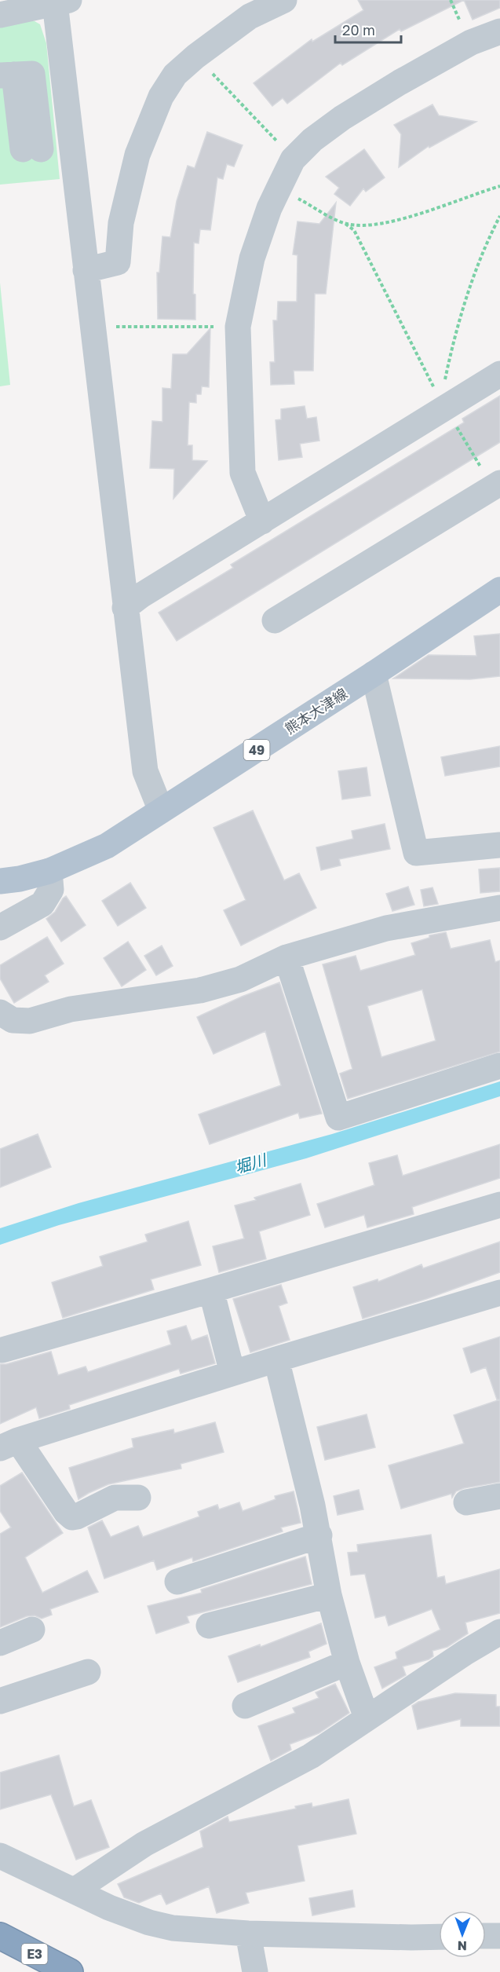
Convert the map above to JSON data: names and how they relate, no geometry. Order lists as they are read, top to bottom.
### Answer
{
  "streets": {
    "highway": ["E3"],
    "main road": ["熊本大津線", "49"]
  },
  "water": ["堀川"],
  "scale_bar": "20 m",
  "north": "bottom"
}
